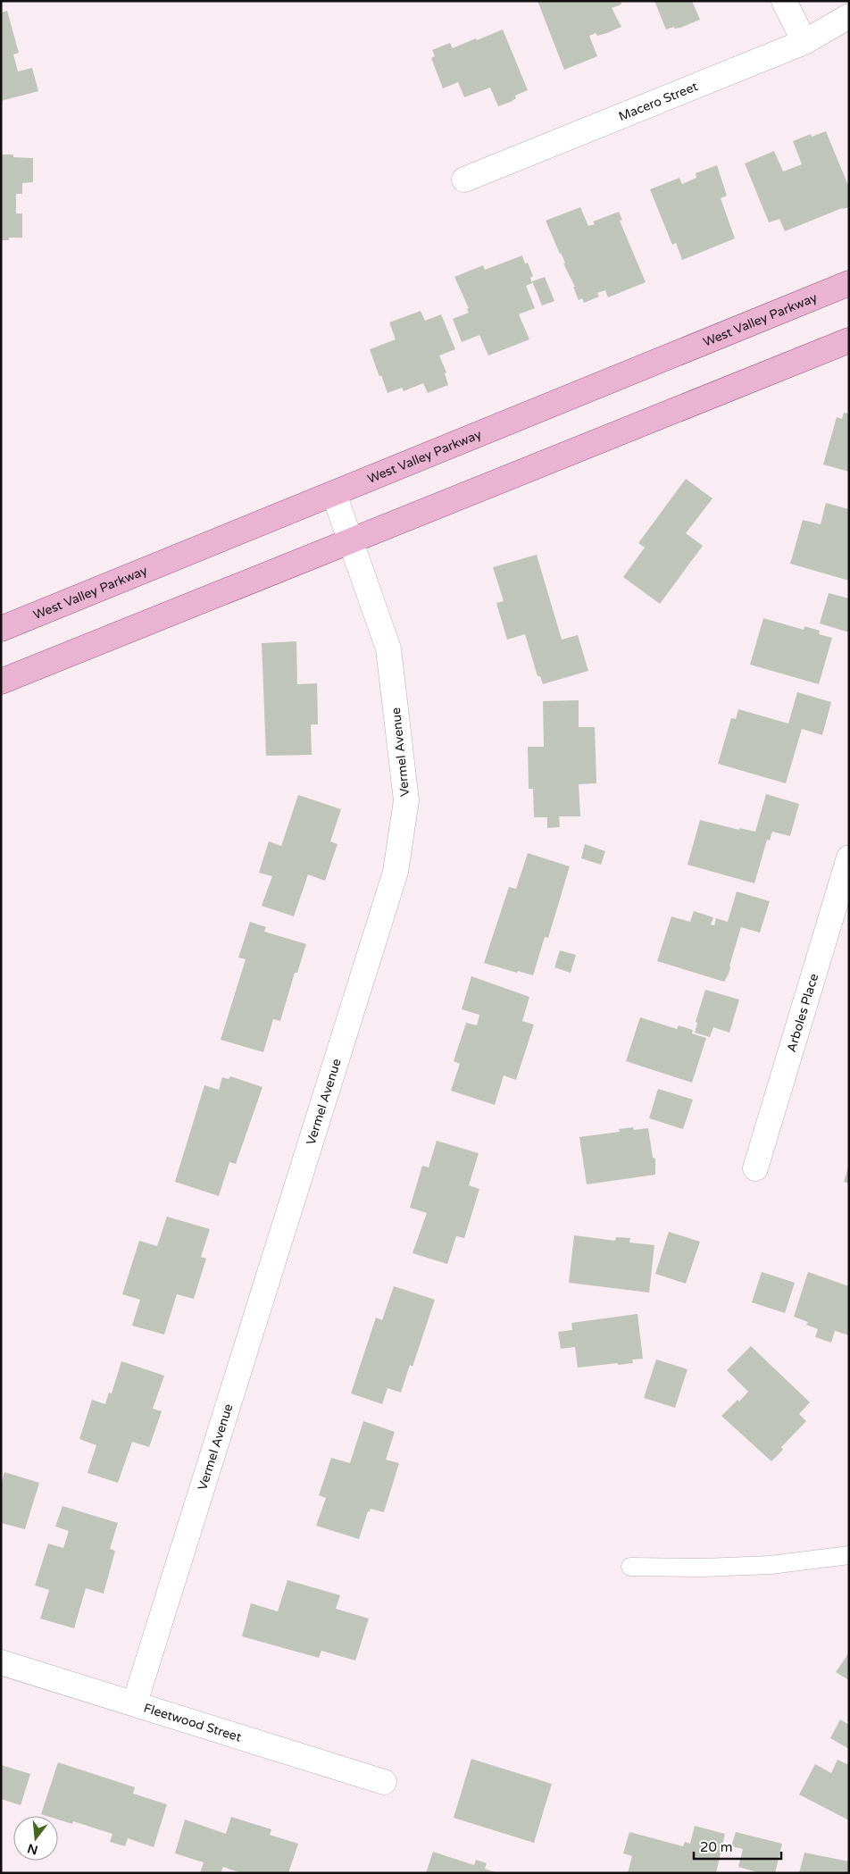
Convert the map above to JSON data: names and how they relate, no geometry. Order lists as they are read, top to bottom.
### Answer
{
  "streets": {
    "main road": ["West Valley Parkway"],
    "street": [
      "Macero Street",
      "Vermel Avenue",
      "Arboles Place",
      "Fleetwood Street"
    ]
  },
  "crossings": [
    ["West Valley Parkway", "Vermel Avenue"],
    ["Vermel Avenue", "Fleetwood Street"]
  ],
  "scale_bar": "20 m",
  "north": "bottom"
}
